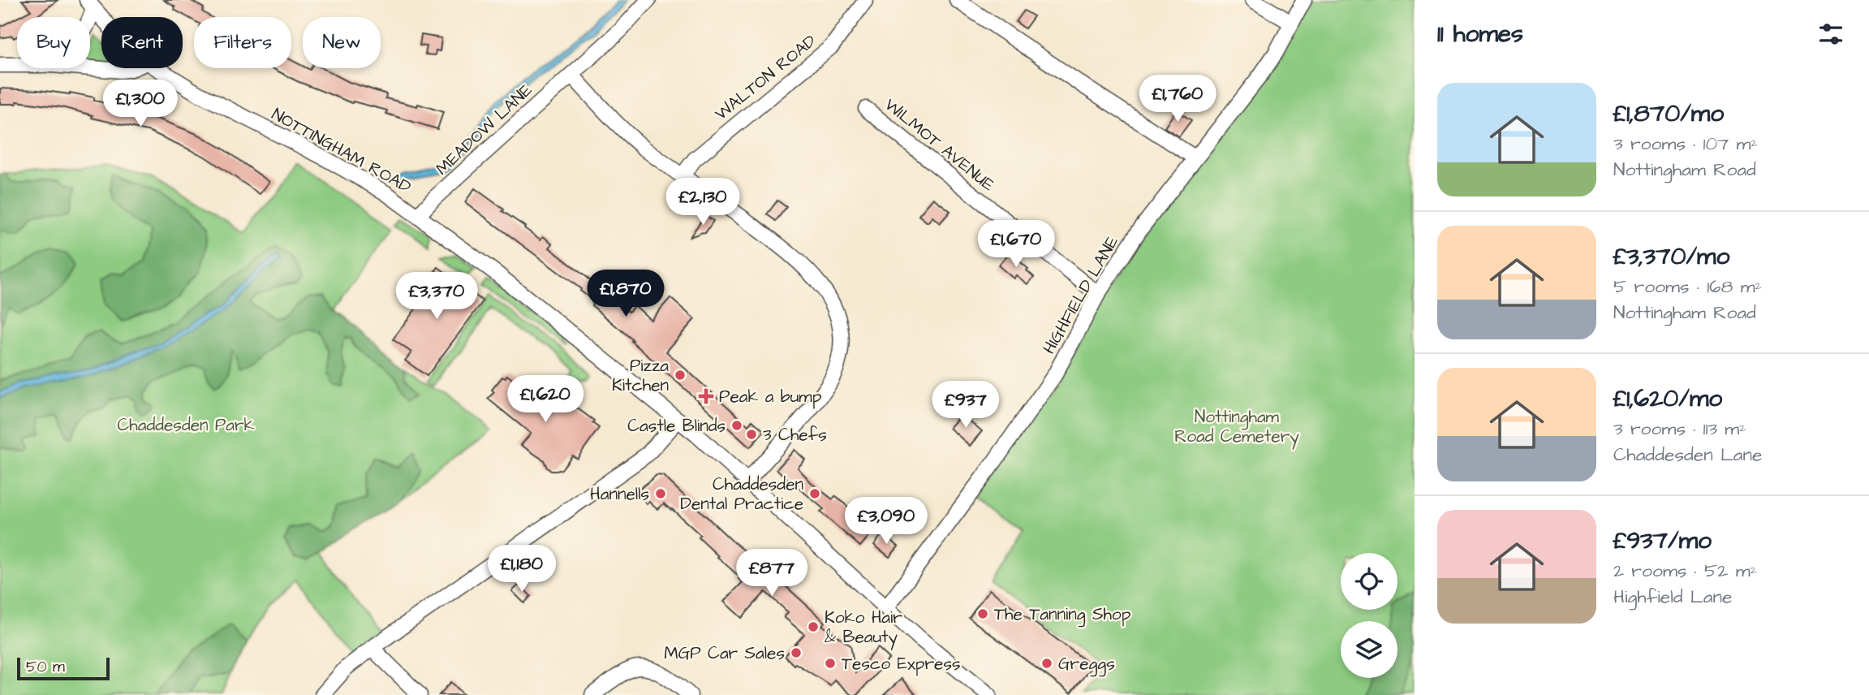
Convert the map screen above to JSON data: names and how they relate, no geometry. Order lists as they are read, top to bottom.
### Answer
{
  "streets": {
    "street": [
      "WALTON ROAD",
      "MEADOW LANE",
      "WILMOT AVENUE",
      "NOTTINGHAM ROAD",
      "HIGHFIELD LANE"
    ]
  },
  "crossings": [
    ["MEADOW LANE", "NOTTINGHAM ROAD"],
    ["WILMOT AVENUE", "HIGHFIELD LANE"],
    ["NOTTINGHAM ROAD", "HIGHFIELD LANE"]
  ],
  "parks": ["Nottingham Road Cemetery", "Chaddesden Park"],
  "places": {
    "other": [
      "Pizza Kitchen",
      "Castle Blinds",
      "3 Chefs",
      "Hannells",
      "Chaddesden Dental Practice",
      "The Tanning Shop",
      "Koko Hair & Beauty",
      "MGP Car Sales",
      "Tesco Express",
      "Greggs"
    ],
    "health": ["Peak a bump"]
  },
  "scale_bar": "50 m",
  "page": {
    "heading": "11 homes",
    "chip": [
      "Buy",
      "Rent",
      "Filters",
      "New"
    ],
    "list": [
      {
        "name": "£1,870/mo",
        "note": "3 rooms · 107 m² · Nottingham Road"
      },
      {
        "name": "£3,370/mo",
        "note": "5 rooms · 168 m² · Nottingham Road"
      },
      {
        "name": "£1,620/mo",
        "note": "3 rooms · 113 m² · Chaddesden Lane"
      },
      {
        "name": "£937/mo",
        "note": "2 rooms · 52 m² · Highfield Lane"
      }
    ],
    "price": [
      "£1,760",
      "£1,300",
      "£2,130",
      "£1,670",
      "£1,870",
      "£3,370",
      "£1,620",
      "£937",
      "£3,090",
      "£1,180",
      "£877"
    ],
    "scale": "50 m"
  }
}
